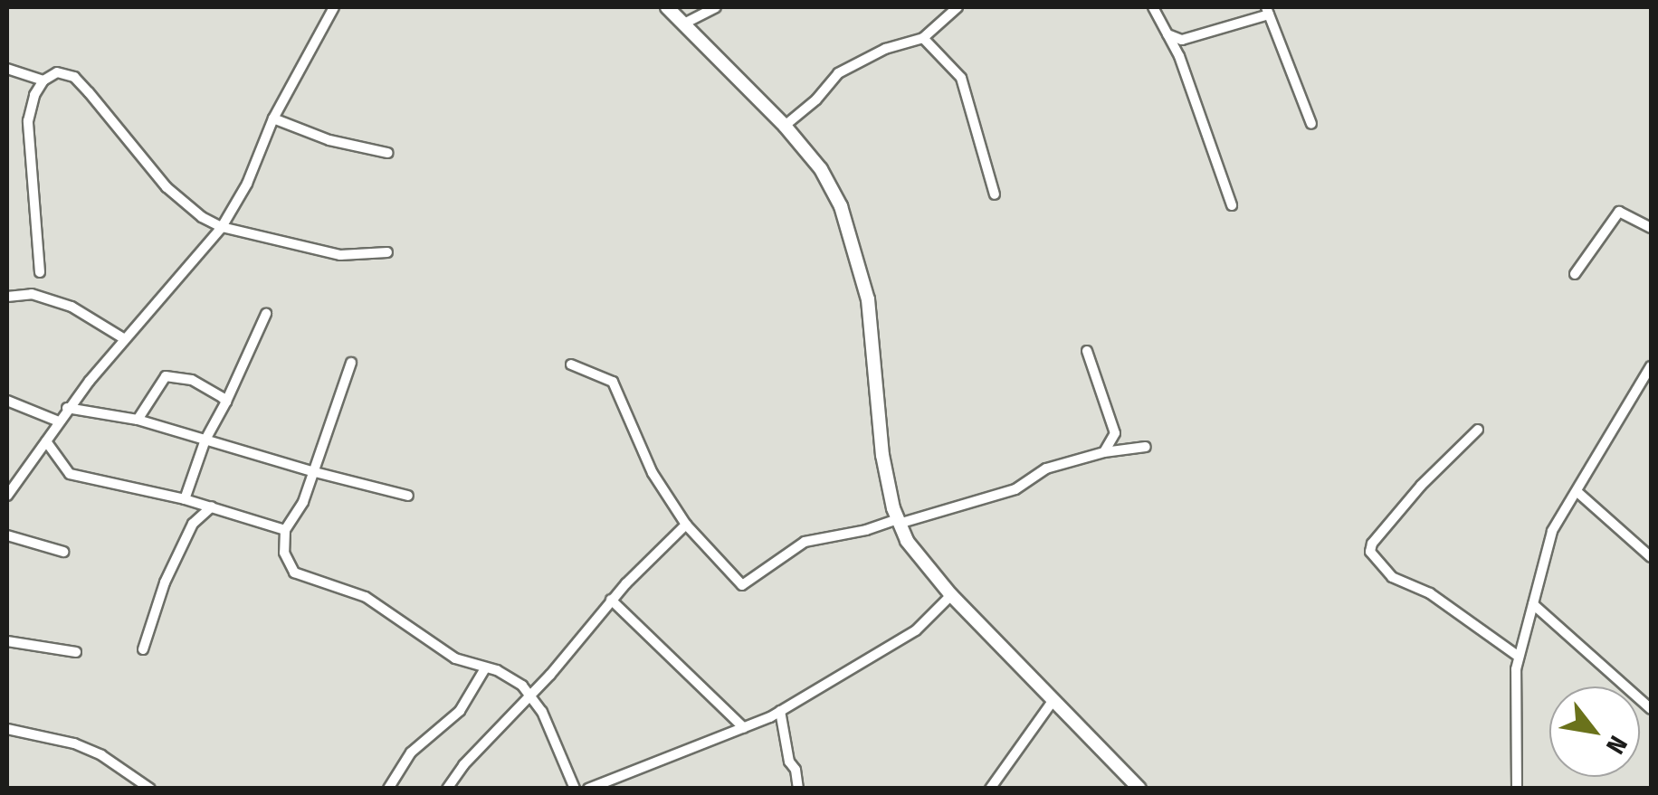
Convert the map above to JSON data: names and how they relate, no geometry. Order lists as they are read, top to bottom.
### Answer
{
  "north": "bottom right"
}
